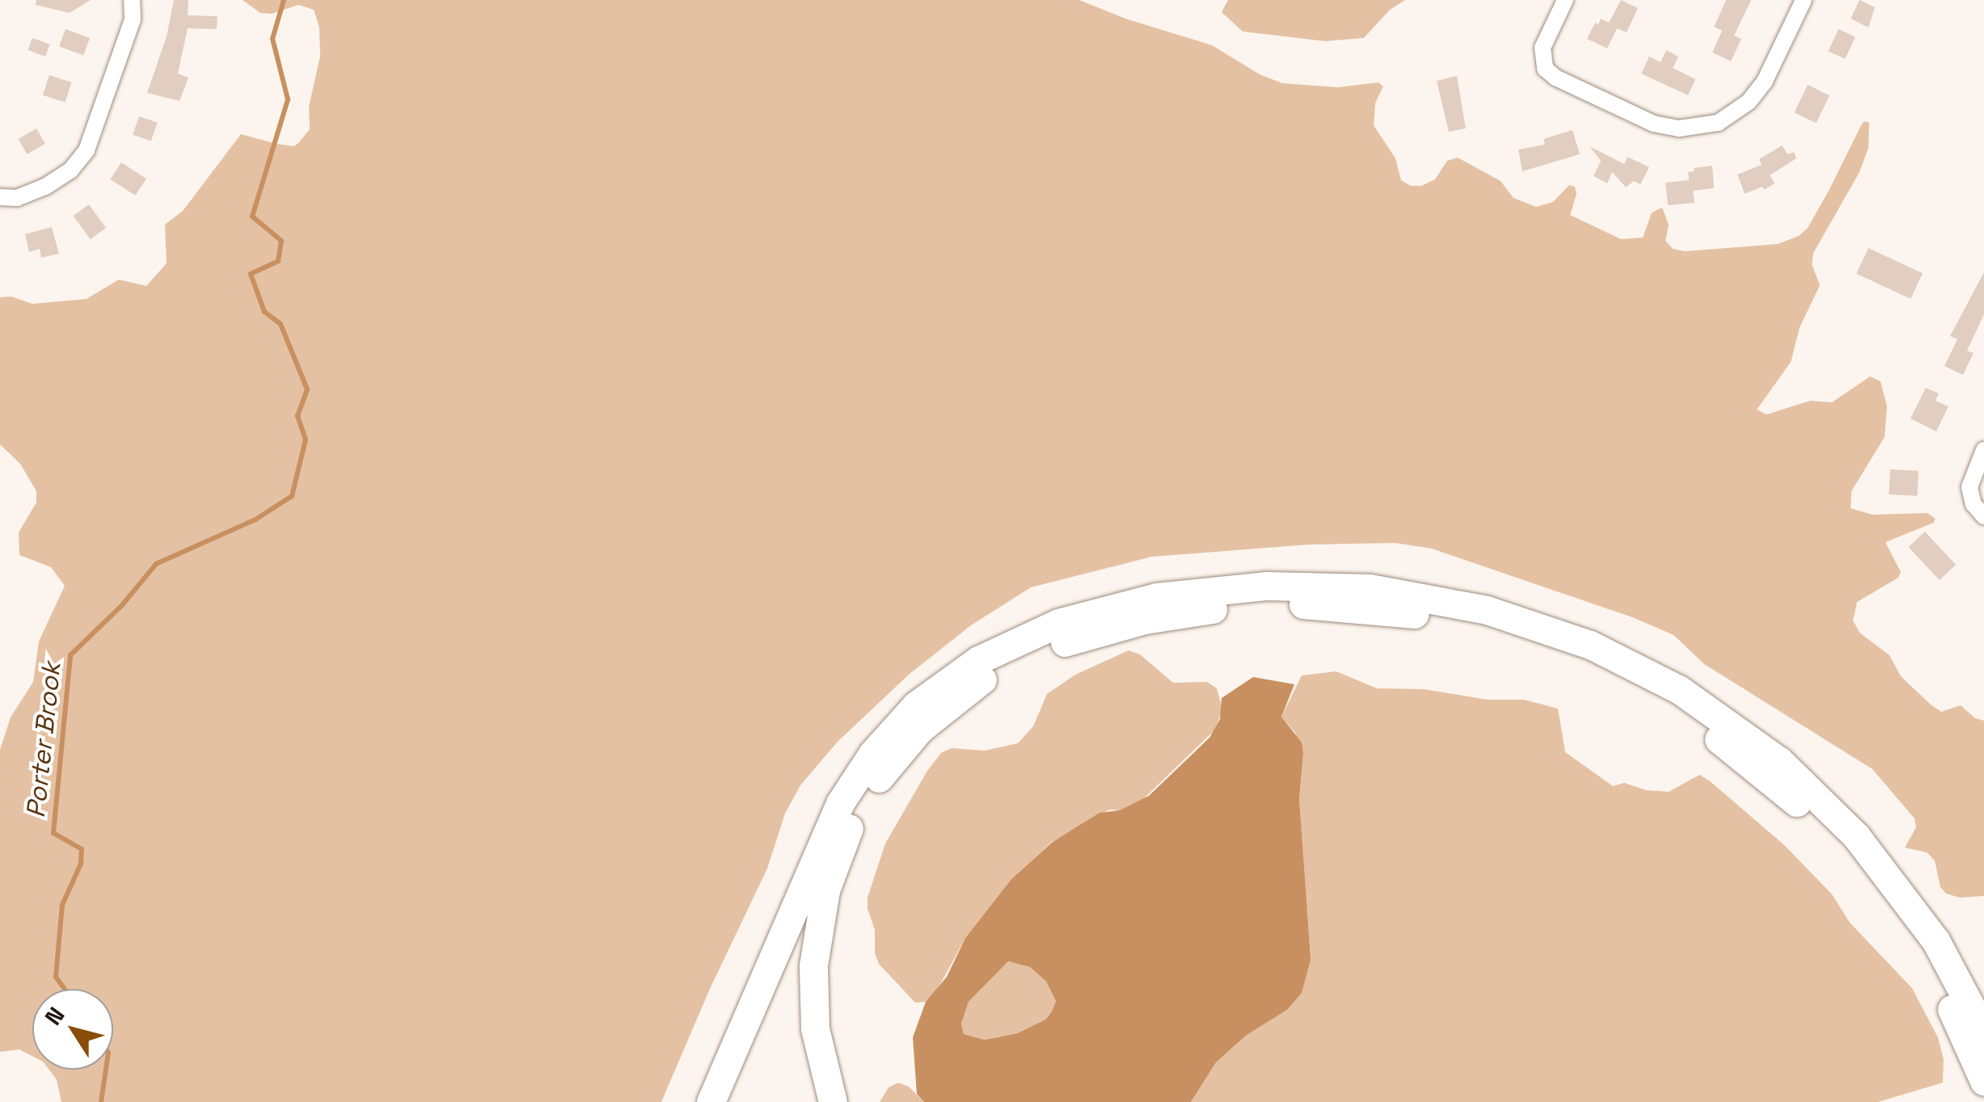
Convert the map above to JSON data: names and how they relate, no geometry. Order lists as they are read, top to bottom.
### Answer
{
  "water": ["Porter Brook"],
  "north": "top left"
}
